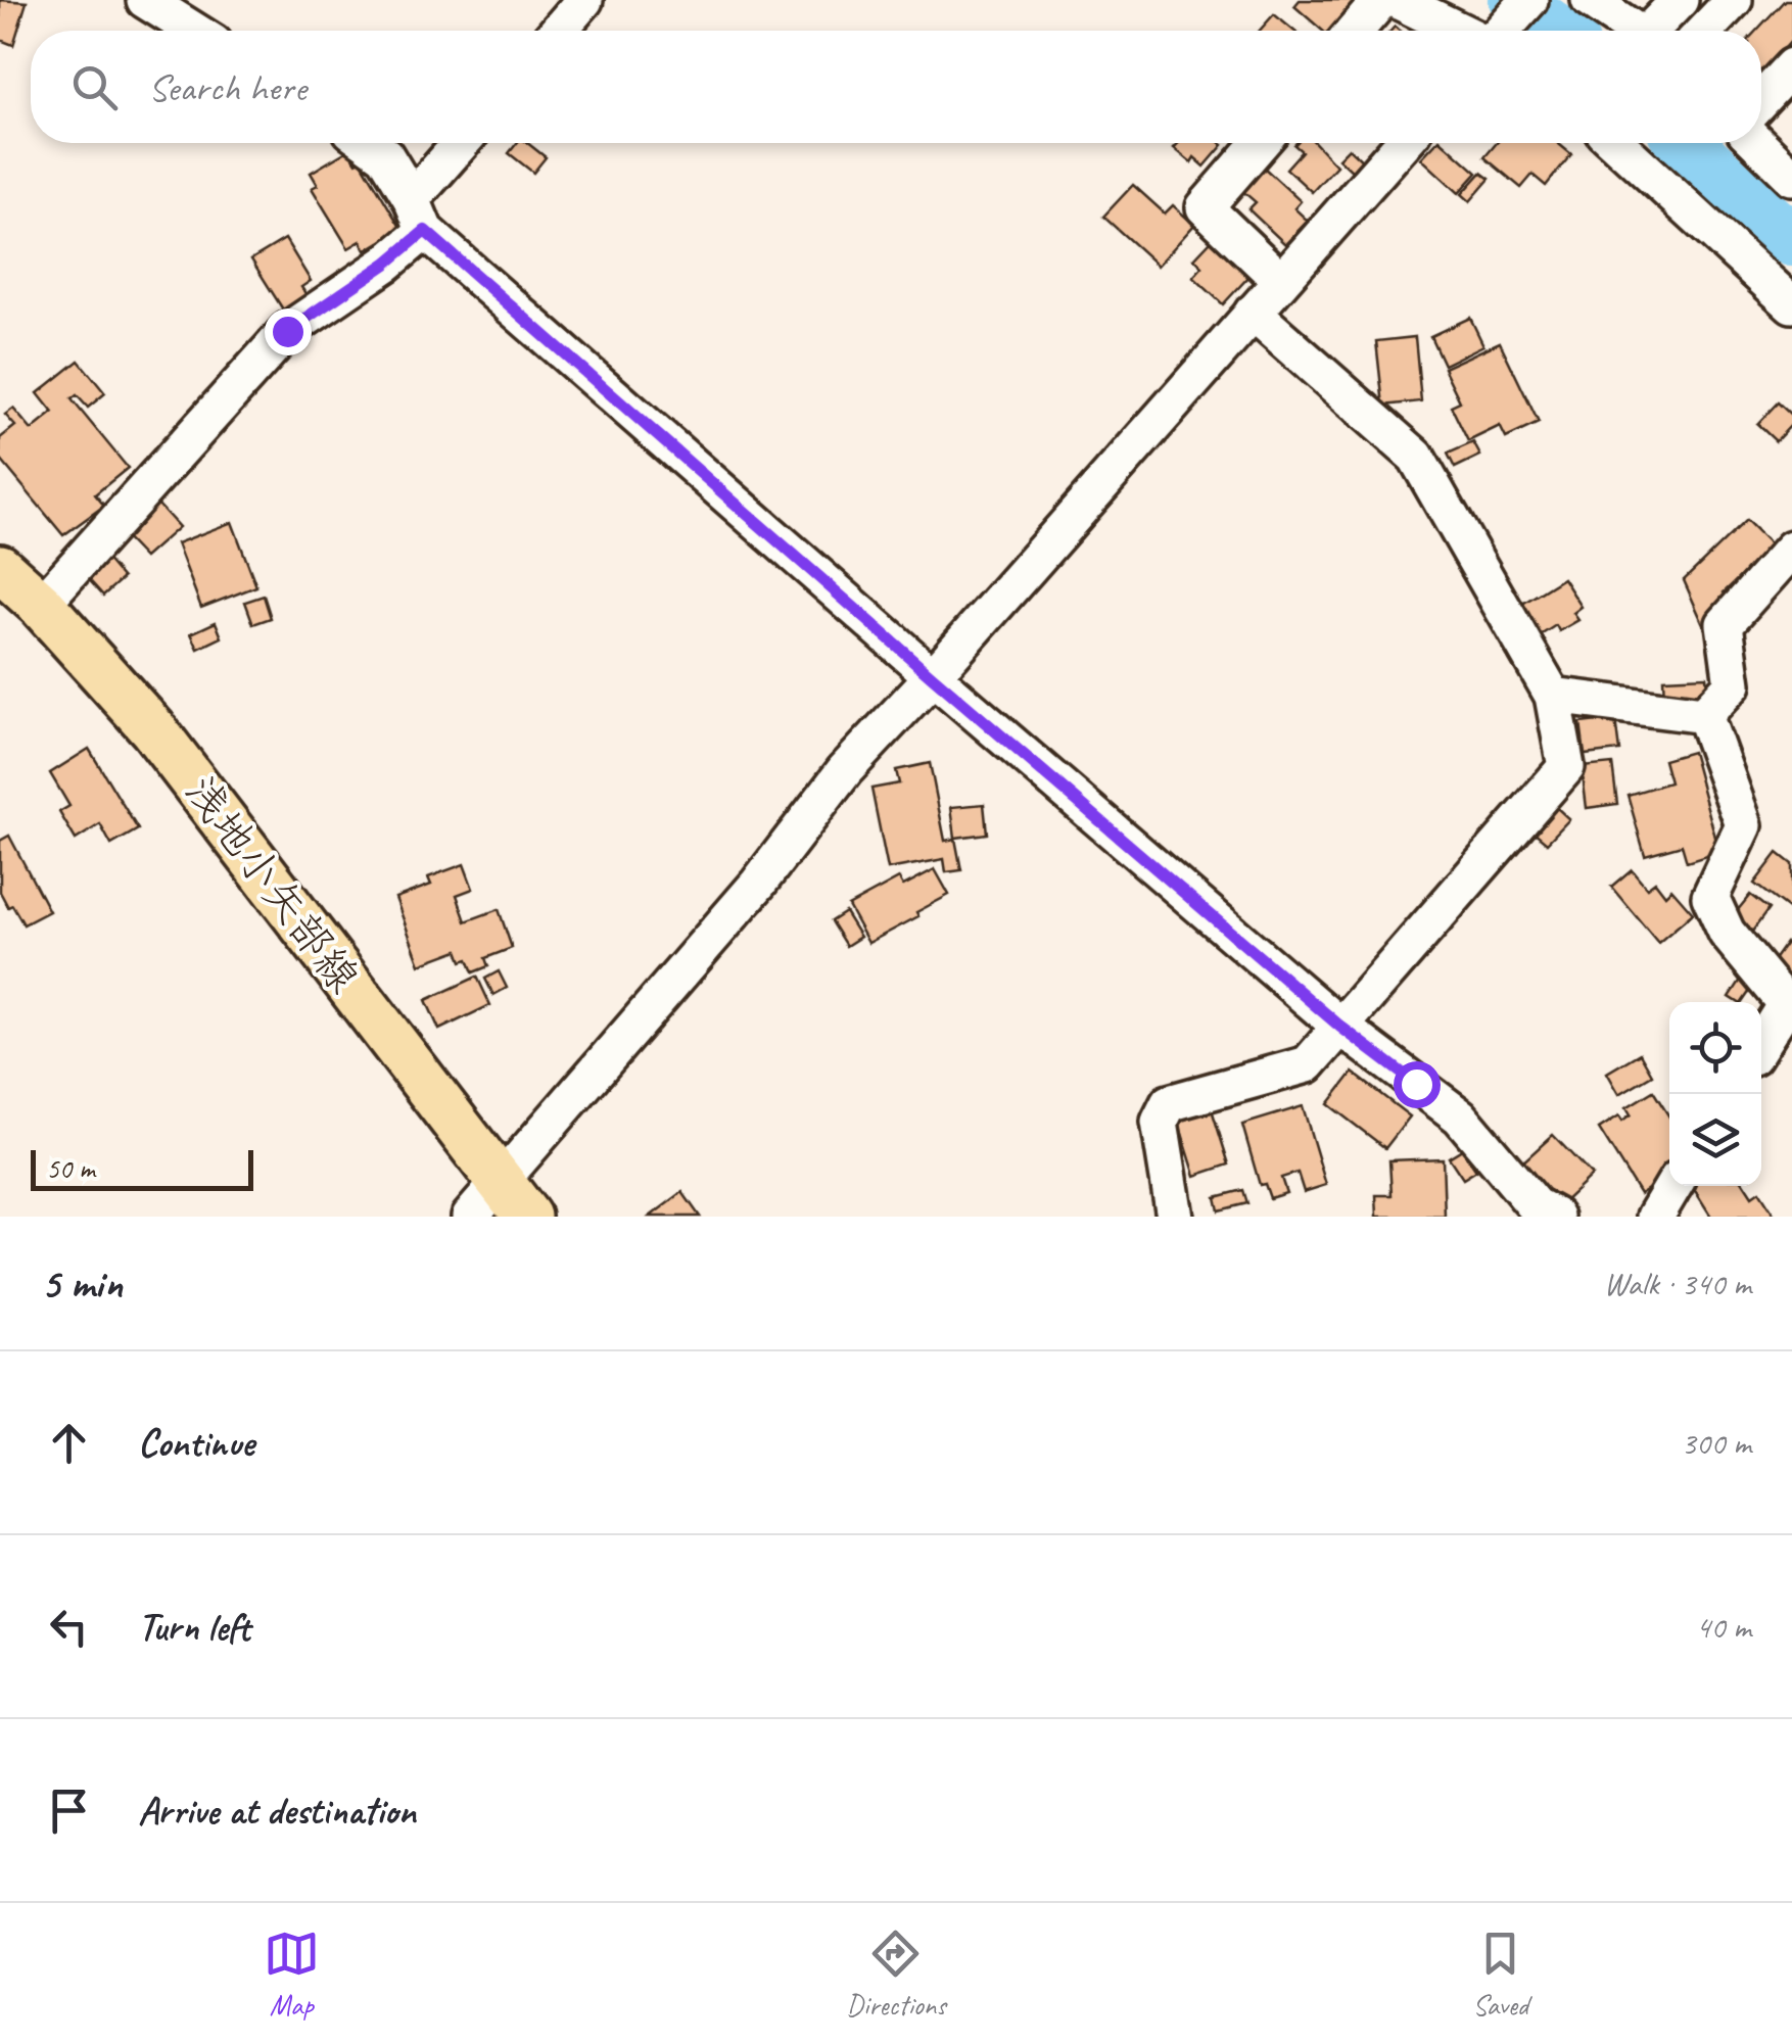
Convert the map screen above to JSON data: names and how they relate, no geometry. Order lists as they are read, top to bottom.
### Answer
{
  "streets": {
    "main road": ["浅地小矢部線"]
  },
  "scale_bar": "50 m",
  "page": {
    "search": "Search here",
    "scale": "50 m",
    "heading": ["5 min", "Walk · 340 m"],
    "list": [
      ["Continue", "300 m"],
      ["Turn left", "40 m"],
      "Arrive at destination"
    ],
    "nav": ["Map", "Directions", "Saved"]
  }
}
